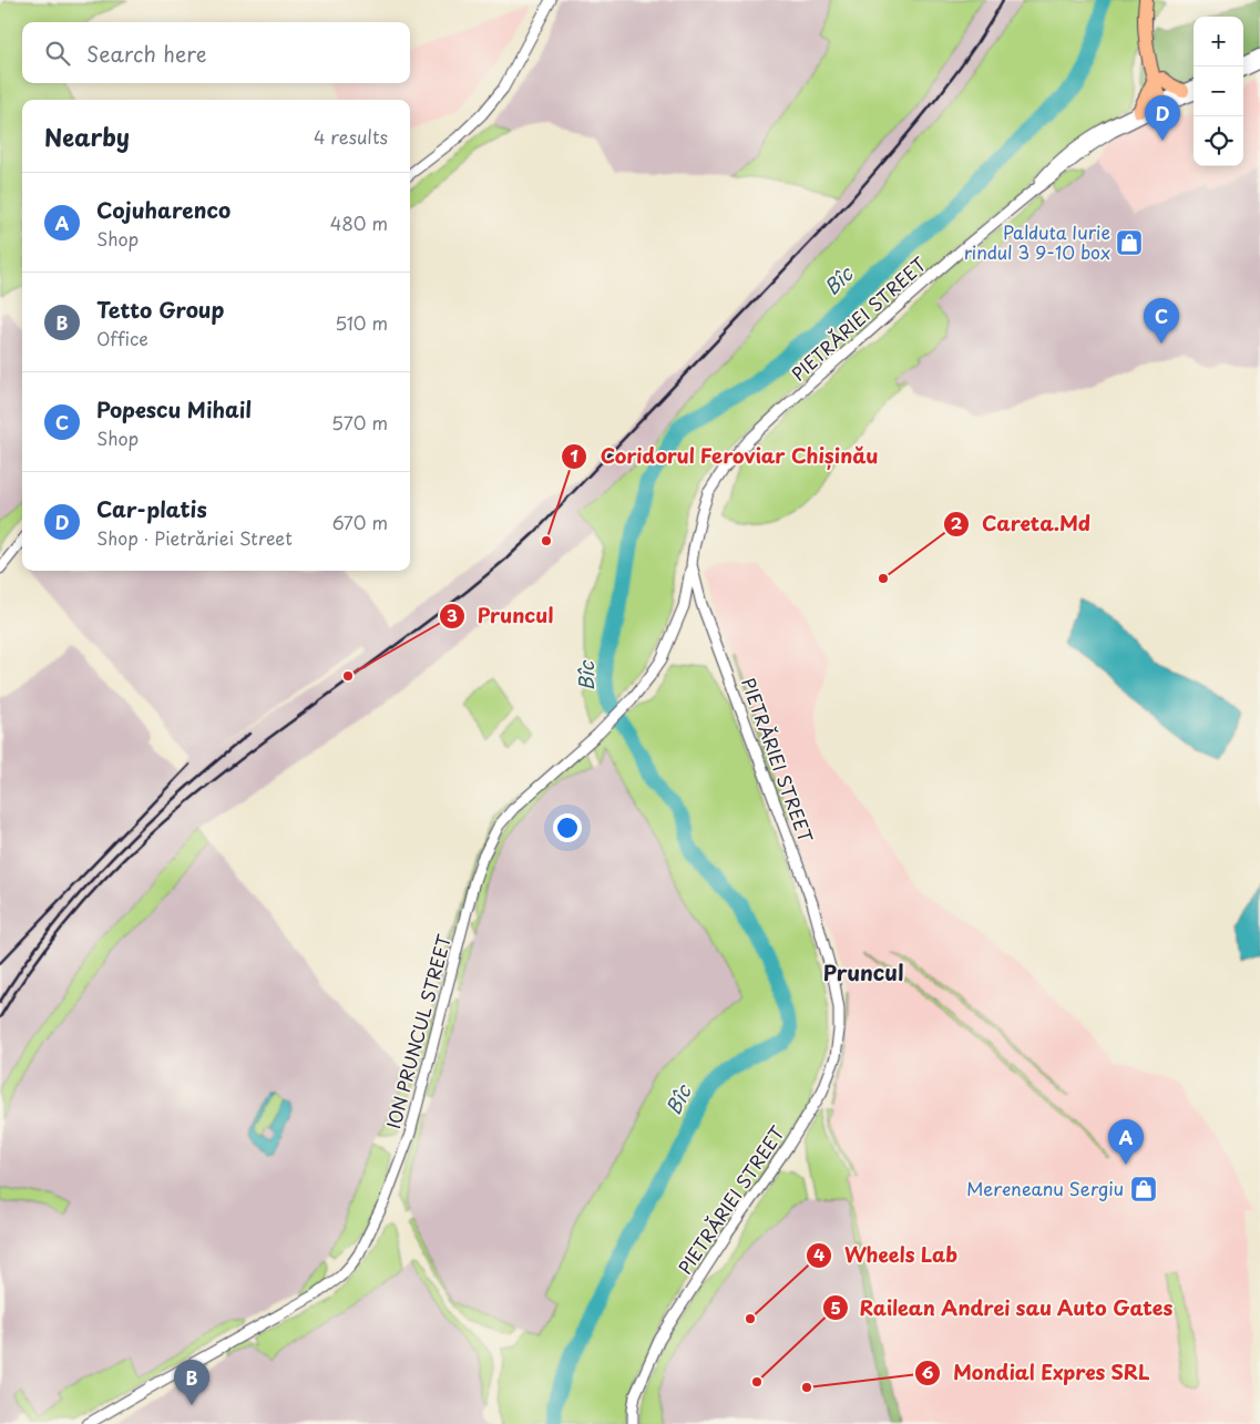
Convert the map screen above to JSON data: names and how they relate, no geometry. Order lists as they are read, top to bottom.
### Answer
{
  "streets": {
    "street": ["PIETRĂRIEI STREET", "ION PRUNCUL STREET"]
  },
  "crossings": [
    ["PIETRĂRIEI STREET", "ION PRUNCUL STREET"]
  ],
  "districts": ["Pruncul"],
  "water": ["Bîc"],
  "places": {
    "shop": ["Palduta Iurie rindul 3 9-10 box", "Mereneanu Sergiu"],
    "other": [
      "Coridorul Feroviar Chișinău",
      "Careta.Md",
      "Pruncul",
      "Wheels Lab",
      "Railean Andrei sau Auto Gates",
      "Mondial Expres SRL"
    ]
  },
  "page": {
    "map_buttons": ["+", "−"],
    "search": "Search here",
    "pins": [
      "D",
      "C",
      "A",
      "B"
    ],
    "heading": ["Nearby", "4 results"],
    "list": [
      {
        "mark": "A",
        "name": "Cojuharenco",
        "note": "Shop",
        "value": "480 m"
      },
      {
        "mark": "B",
        "name": "Tetto Group",
        "note": "Office",
        "value": "510 m"
      },
      {
        "mark": "C",
        "name": "Popescu Mihail",
        "note": "Shop",
        "value": "570 m"
      },
      {
        "mark": "D",
        "name": "Car-platis",
        "note": "Shop · Pietrăriei Street",
        "value": "670 m"
      }
    ]
  }
}
